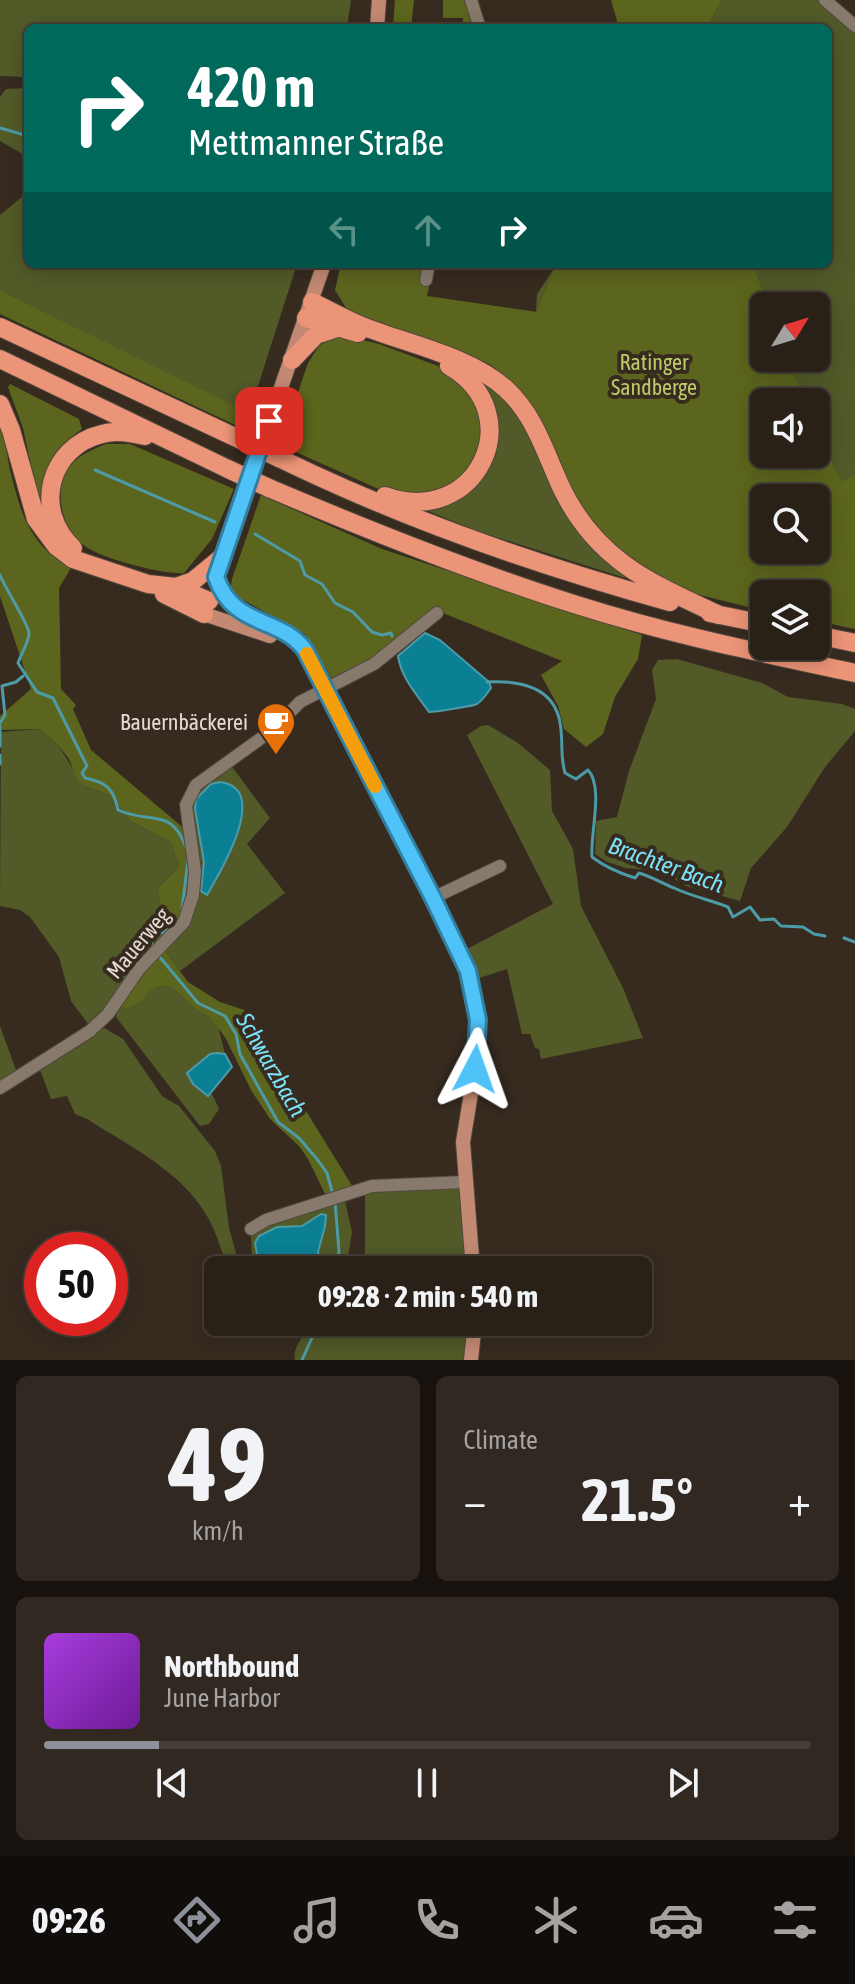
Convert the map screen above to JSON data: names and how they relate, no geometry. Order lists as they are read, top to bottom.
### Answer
{
  "streets": {
    "street": ["Mauerweg"]
  },
  "water": ["Brachter Bach", "Schwarzbach"],
  "parks": ["Ratinger Sandberge"],
  "places": {
    "cafe": ["Bauernbäckerei"]
  },
  "north": "top right",
  "page": {
    "turn": ["420 m", "Mettmanner Straße"],
    "limit": "50",
    "trip": "09:28 · 2 min · 540 m",
    "tile": [
      ["49", "km/h"],
      "Climate"
    ],
    "heat": ["−", "21.5°", "+"],
    "song": ["Northbound", "June Harbor"],
    "tabs": "09:26"
  }
}
